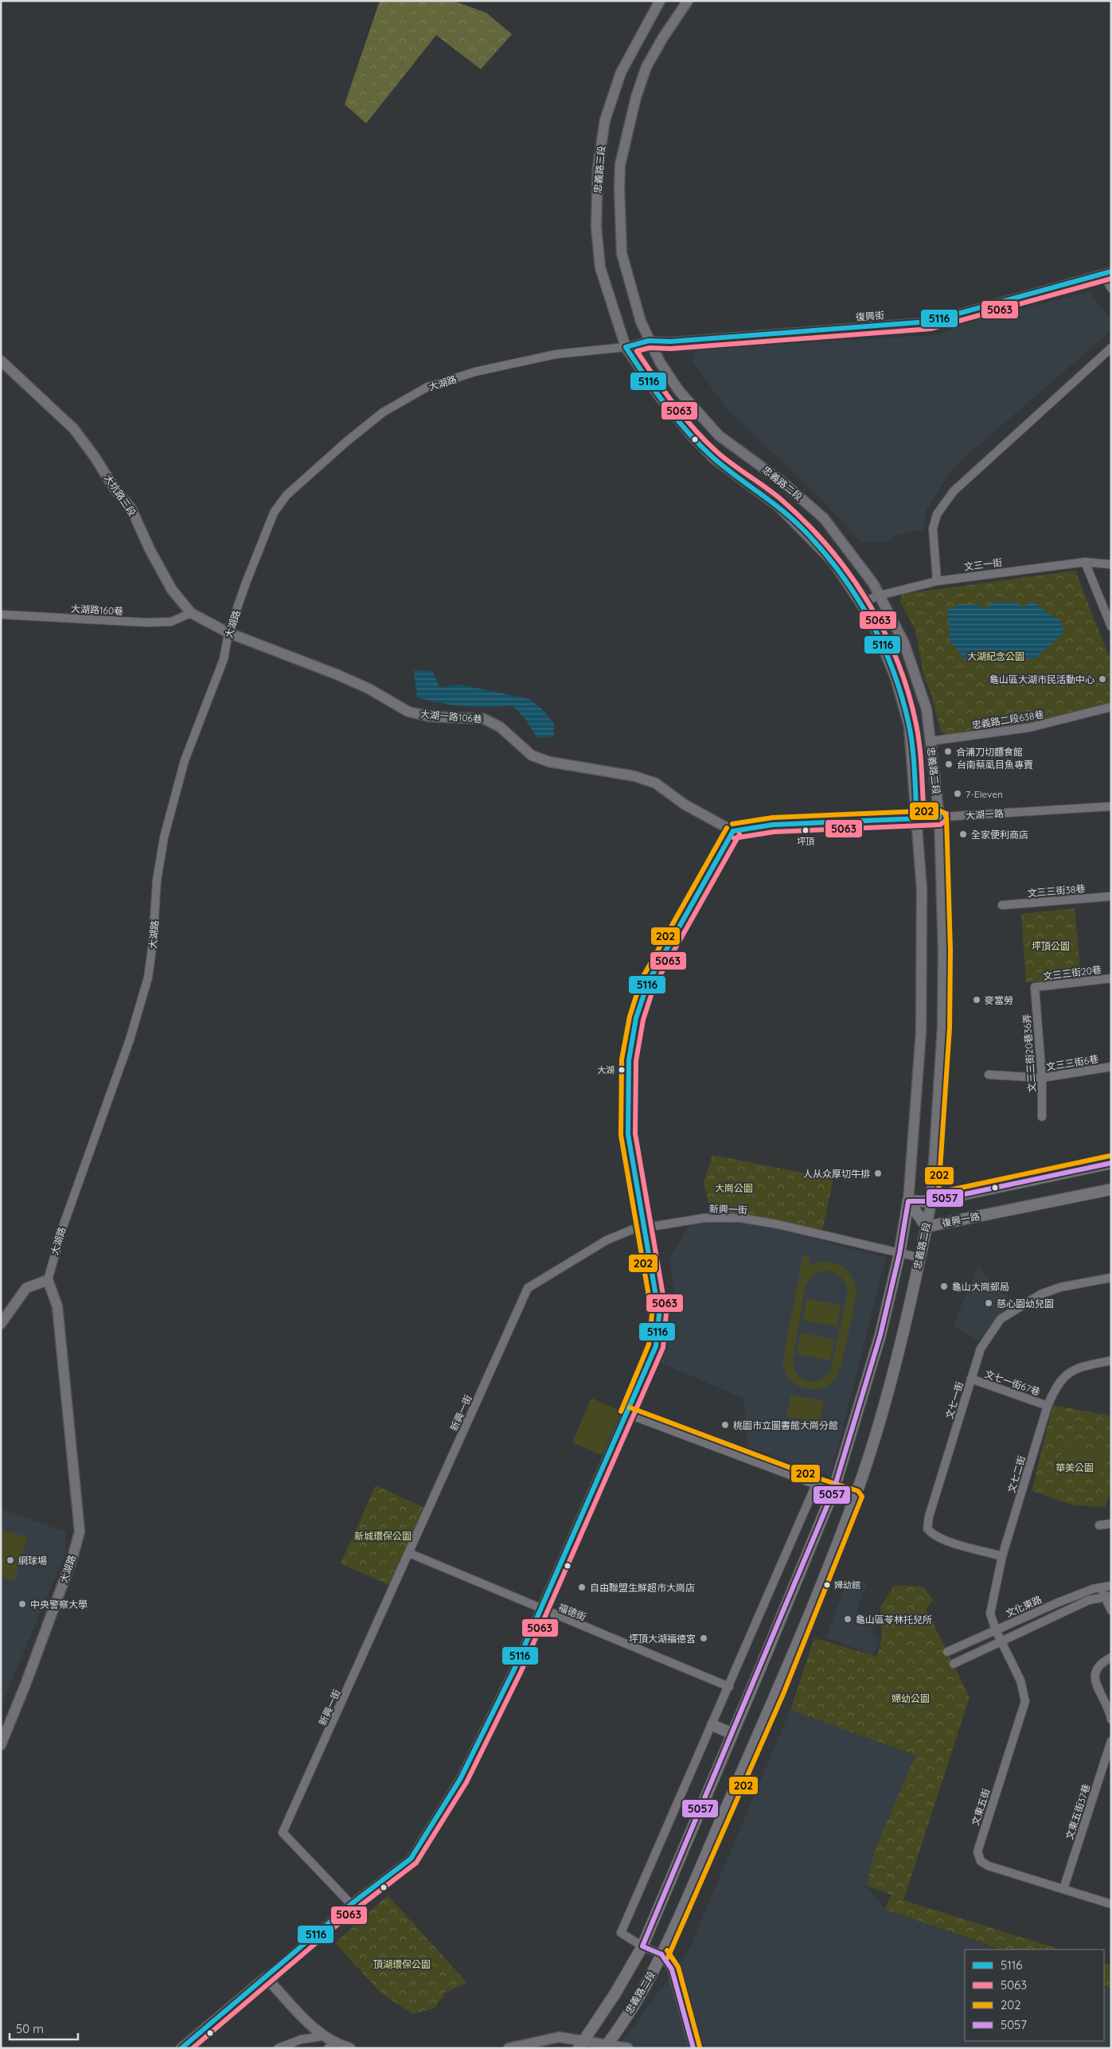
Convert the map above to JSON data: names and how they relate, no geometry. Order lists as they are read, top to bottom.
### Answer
{
  "streets": {
    "main road": ["忠義路二段", "復興一路"],
    "street": [
      "忠義路三段",
      "復興街",
      "大湖路",
      "大坑路三段",
      "文三一街",
      "大湖路160巷",
      "大湖一路106巷",
      "忠義路二段638巷",
      "大湖一路",
      "文三三街38巷",
      "文三三街20巷",
      "文三三街20巷36弄",
      "文三三街6巷",
      "新興一街",
      "文七一街67巷",
      "文七一街",
      "文七二街",
      "文化東路",
      "福德街",
      "文東五街",
      "文東五街37巷"
    ]
  },
  "crossings": [
    ["忠義路三段", "復興街"],
    ["忠義路三段", "大湖路"],
    ["忠義路三段", "忠義路二段"],
    ["復興街", "大湖路"],
    ["復興街", "忠義路二段"],
    ["大湖路", "忠義路二段"],
    ["大湖路", "大坑路三段"],
    ["大湖路", "大湖一路106巷"],
    ["忠義路二段", "文三一街"],
    ["忠義路二段", "忠義路二段638巷"],
    ["忠義路二段", "大湖一路"],
    ["忠義路二段", "新興一街"],
    ["忠義路二段", "復興一路"],
    ["大坑路三段", "大湖路160巷"],
    ["大坑路三段", "大湖一路106巷"],
    ["大湖一路106巷", "大湖一路"],
    ["文三三街20巷", "文三三街20巷36弄"],
    ["文三三街20巷36弄", "文三三街6巷"],
    ["新興一街", "福德街"],
    ["文七一街67巷", "文七一街"],
    ["文七一街67巷", "文七二街"],
    ["文七一街", "文七二街"],
    ["文七二街", "文化東路"],
    ["文七二街", "文東五街"],
    ["文化東路", "文東五街"],
    ["文東五街", "文東五街37巷"]
  ],
  "parks": [
    "大湖紀念公園",
    "坪頂公園",
    "大崗公園",
    "華美公園",
    "新城環保公園",
    "婦幼公園",
    "頂湖環保公園"
  ],
  "places": [
    "龜山區大湖市民活動中心",
    "合浦刀切麵食館",
    "台南蔡虱目魚專賣",
    "7-Eleven",
    "坪頂",
    "全家便利商店",
    "麥當勞",
    "大湖",
    "人从众厚切牛排",
    "龜山大崗郵局",
    "慈心園幼兒園",
    "桃園市立圖書館大崗分館",
    "網球場",
    "婦幼館",
    "自由聯盟生鮮超市大崗店",
    "中央警察大學",
    "龜山區苓林托兒所",
    "坪頂大湖福德宮"
  ],
  "lines": [
    "transit line 5116",
    "transit line 5063",
    "transit line 202",
    "transit line 5057"
  ],
  "legend": [
    "5116",
    "5063",
    "202",
    "5057"
  ],
  "scale_bar": "50 m"
}
